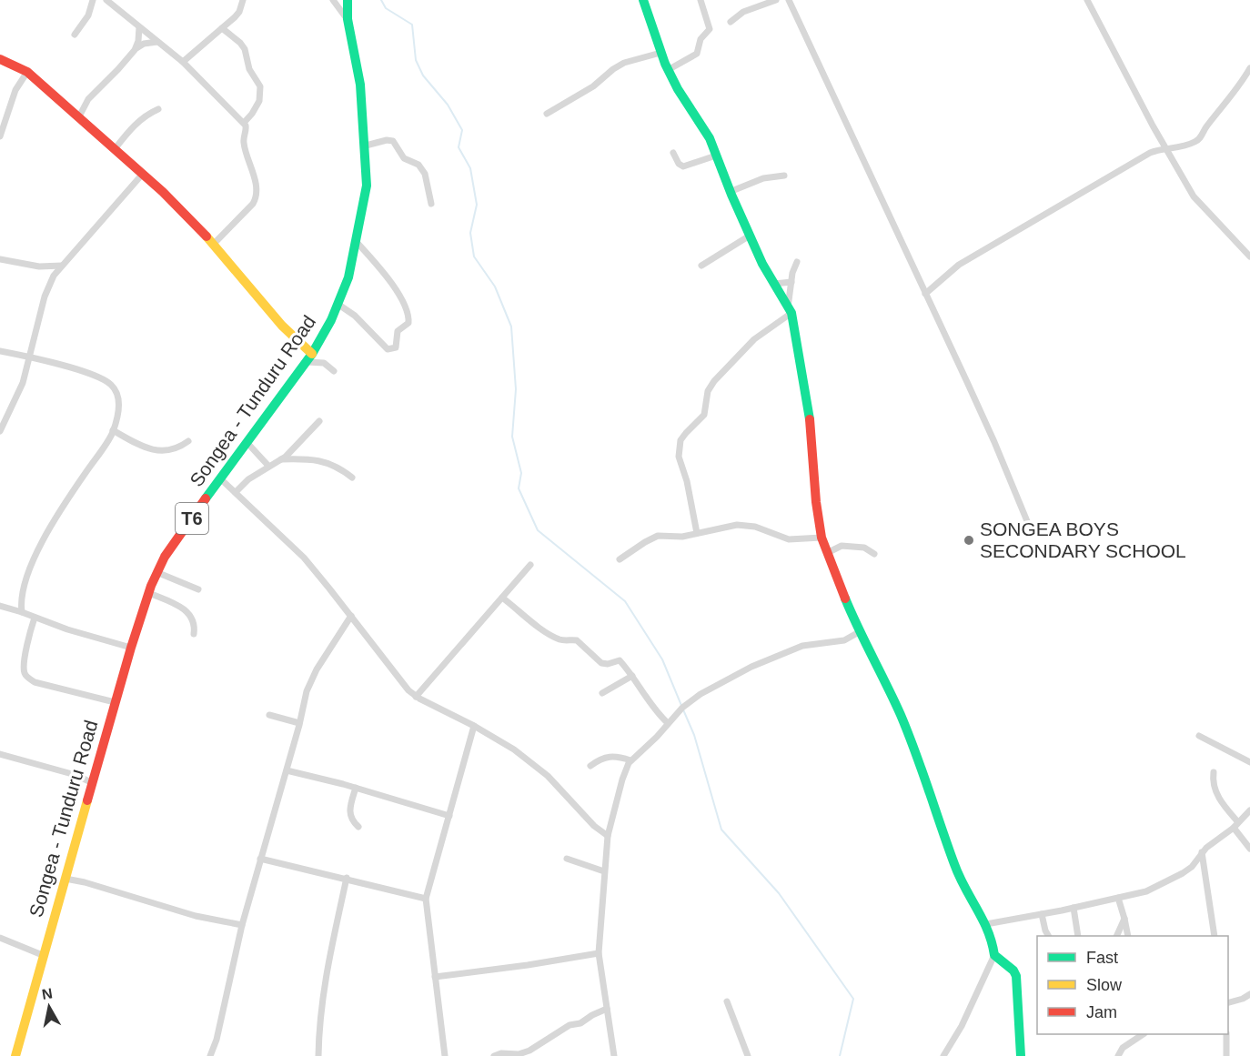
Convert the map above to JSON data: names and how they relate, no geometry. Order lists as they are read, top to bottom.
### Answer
{
  "streets": {
    "main road": ["Songea - Tunduru Road", "T6"]
  },
  "places": ["SONGEA BOYS SECONDARY SCHOOL"],
  "legend": ["Fast", "Slow", "Jam"],
  "north": "top"
}
